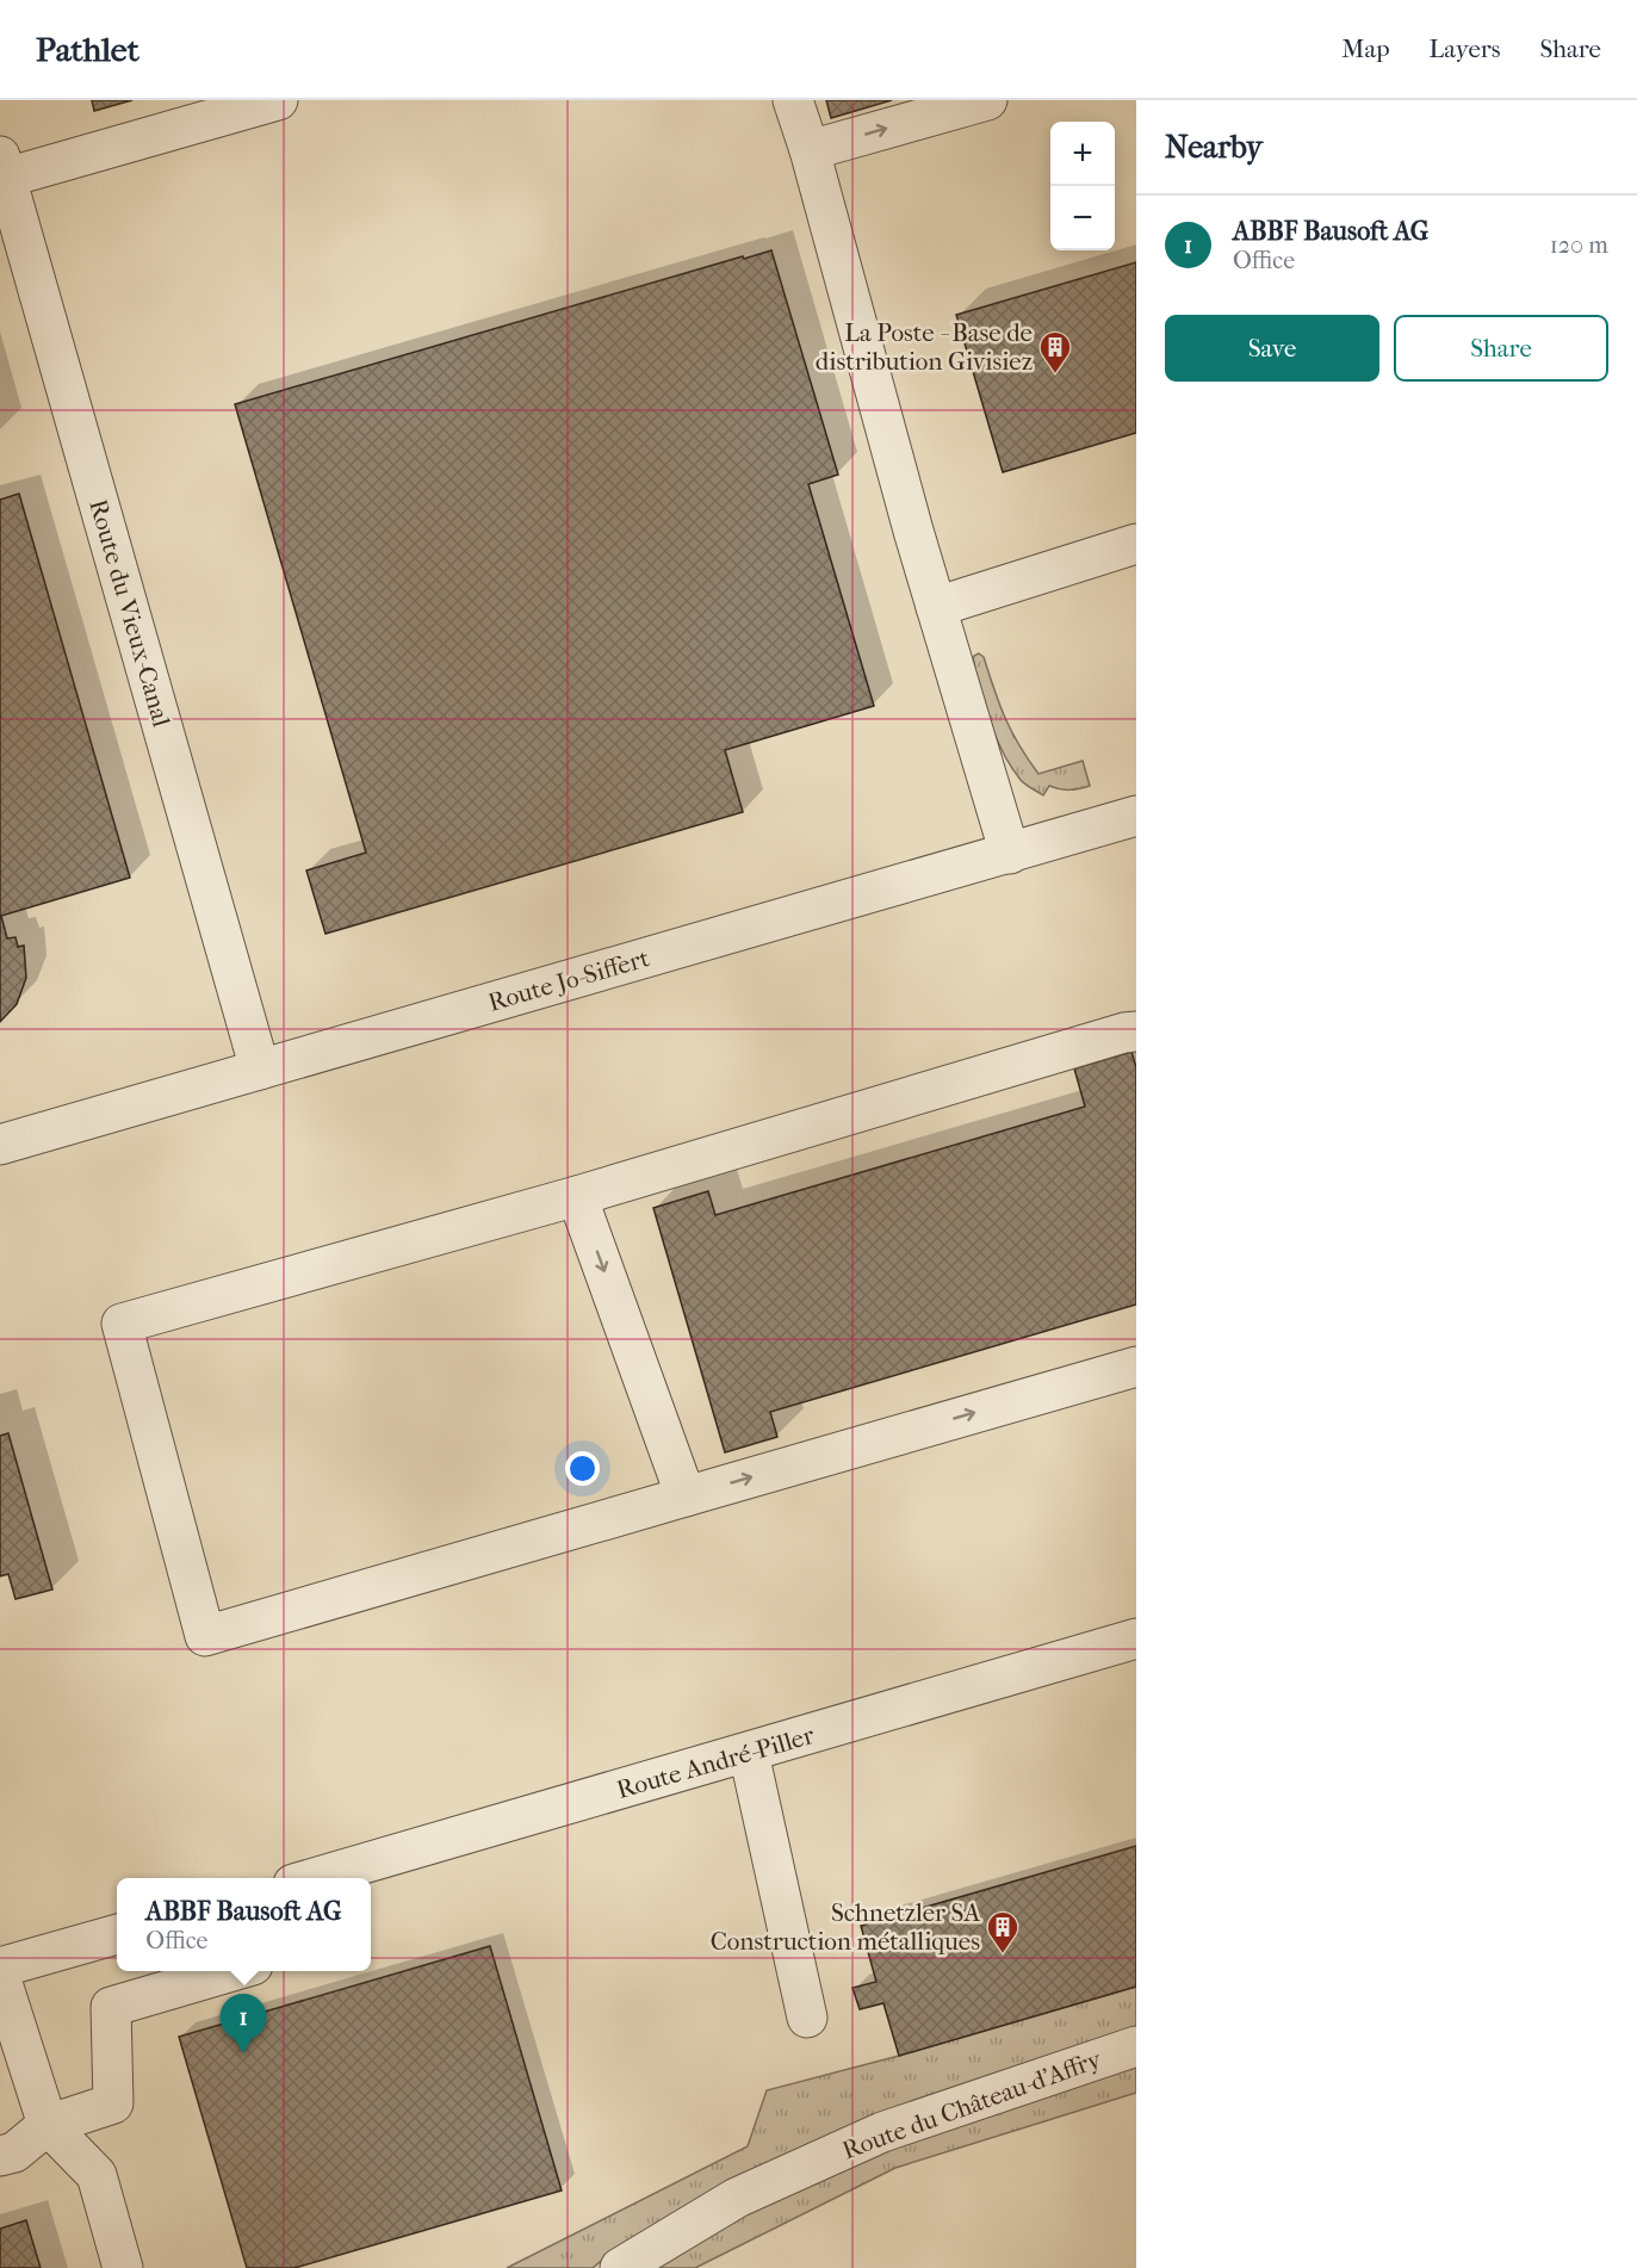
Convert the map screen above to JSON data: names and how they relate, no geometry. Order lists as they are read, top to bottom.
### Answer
{
  "streets": {
    "street": [
      "Route du Vieux-Canal",
      "Route Jo-Siffert",
      "Route André-Piller",
      "Route du Château-d'Affry"
    ]
  },
  "crossings": [
    ["Route du Vieux-Canal", "Route Jo-Siffert"]
  ],
  "places": {
    "building": ["La Poste - Base de distribution Givisiez", "Schnetzler SA Construction métalliques"]
  },
  "page": {
    "header": "Pathlet",
    "nav": ["Map", "Layers", "Share"],
    "heading": "Nearby",
    "map_buttons": ["+", "−"],
    "list": [
      {
        "mark": "1",
        "name": "ABBF Bausoft AG",
        "note": "Office",
        "value": "120 m"
      }
    ],
    "buttons": ["Save", "Share"],
    "popup": ["ABBF Bausoft AG", "Office"],
    "pins": "1"
  }
}
